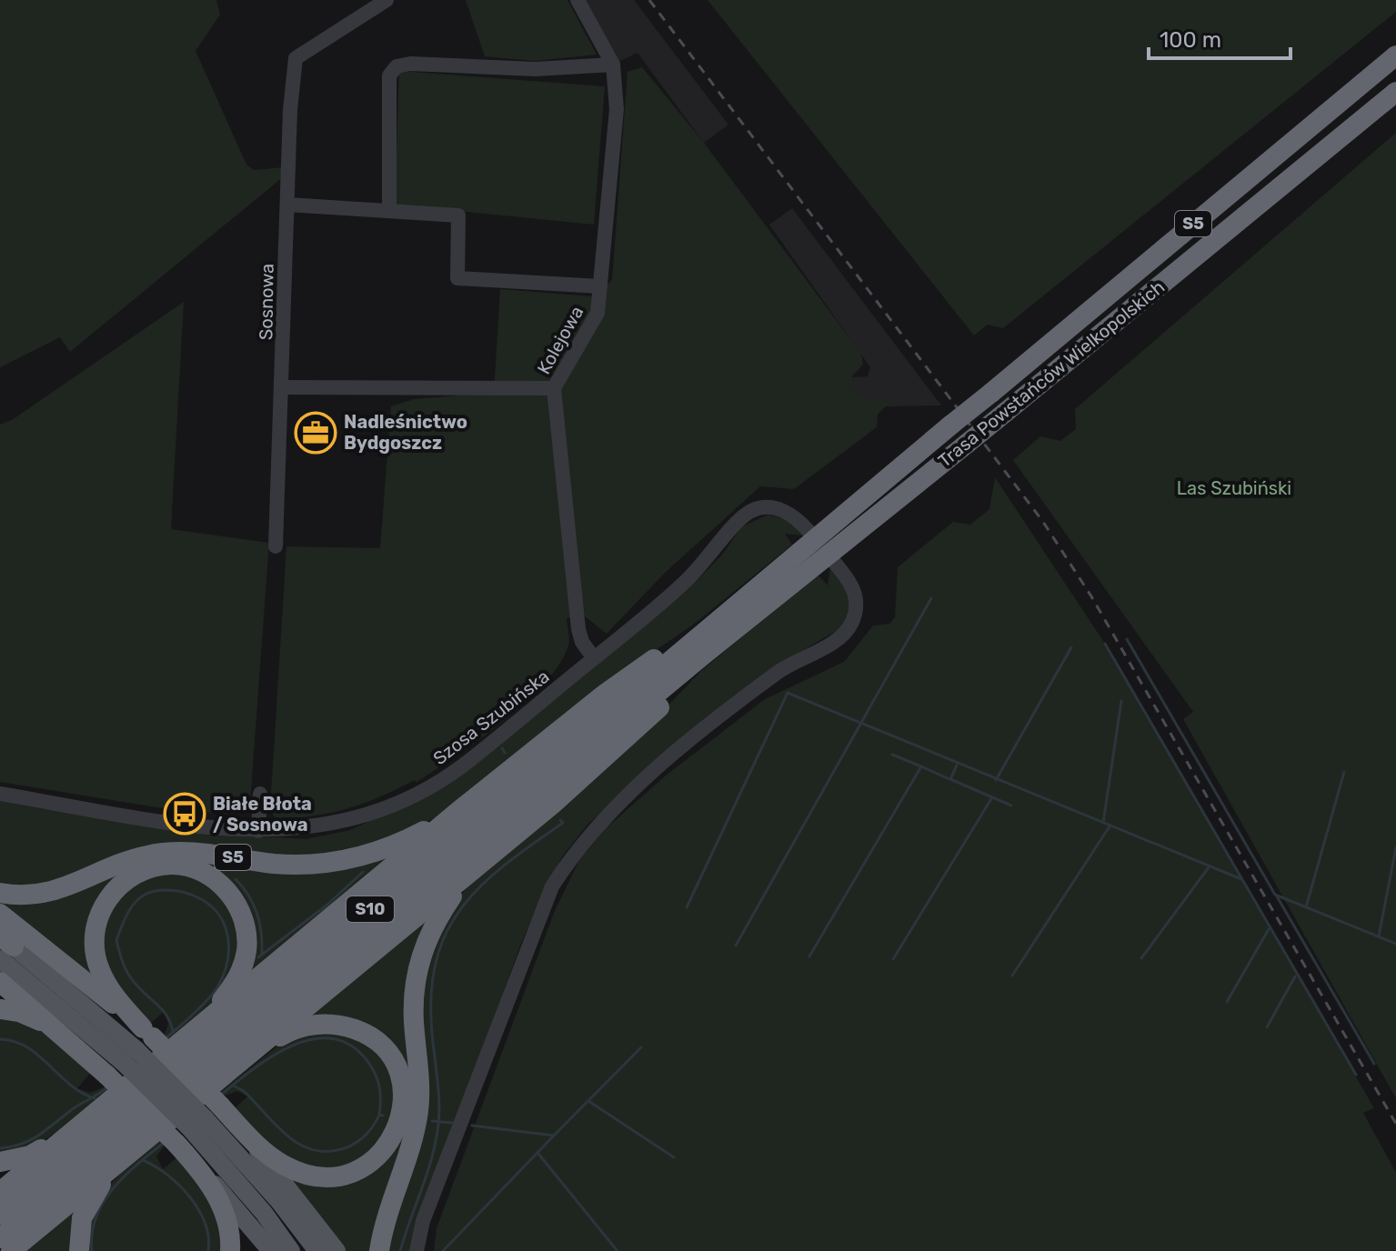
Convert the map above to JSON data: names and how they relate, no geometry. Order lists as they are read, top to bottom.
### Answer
{
  "streets": {
    "highway": ["S5", "Trasa Powstańców Wielkopolskich", "S10"],
    "street": ["Sosnowa", "Kolejowa", "Szosa Szubińska"]
  },
  "crossings": [
    ["S5", "Trasa Powstańców Wielkopolskich"],
    ["S5", "S10"],
    ["Kolejowa", "Szosa Szubińska"],
    ["Trasa Powstańców Wielkopolskich", "S10"]
  ],
  "parks": ["Las Szubiński"],
  "places": {
    "office": ["Nadleśnictwo Bydgoszcz"],
    "bus stop": ["Białe Błota / Sosnowa"]
  },
  "scale_bar": "100 m"
}
